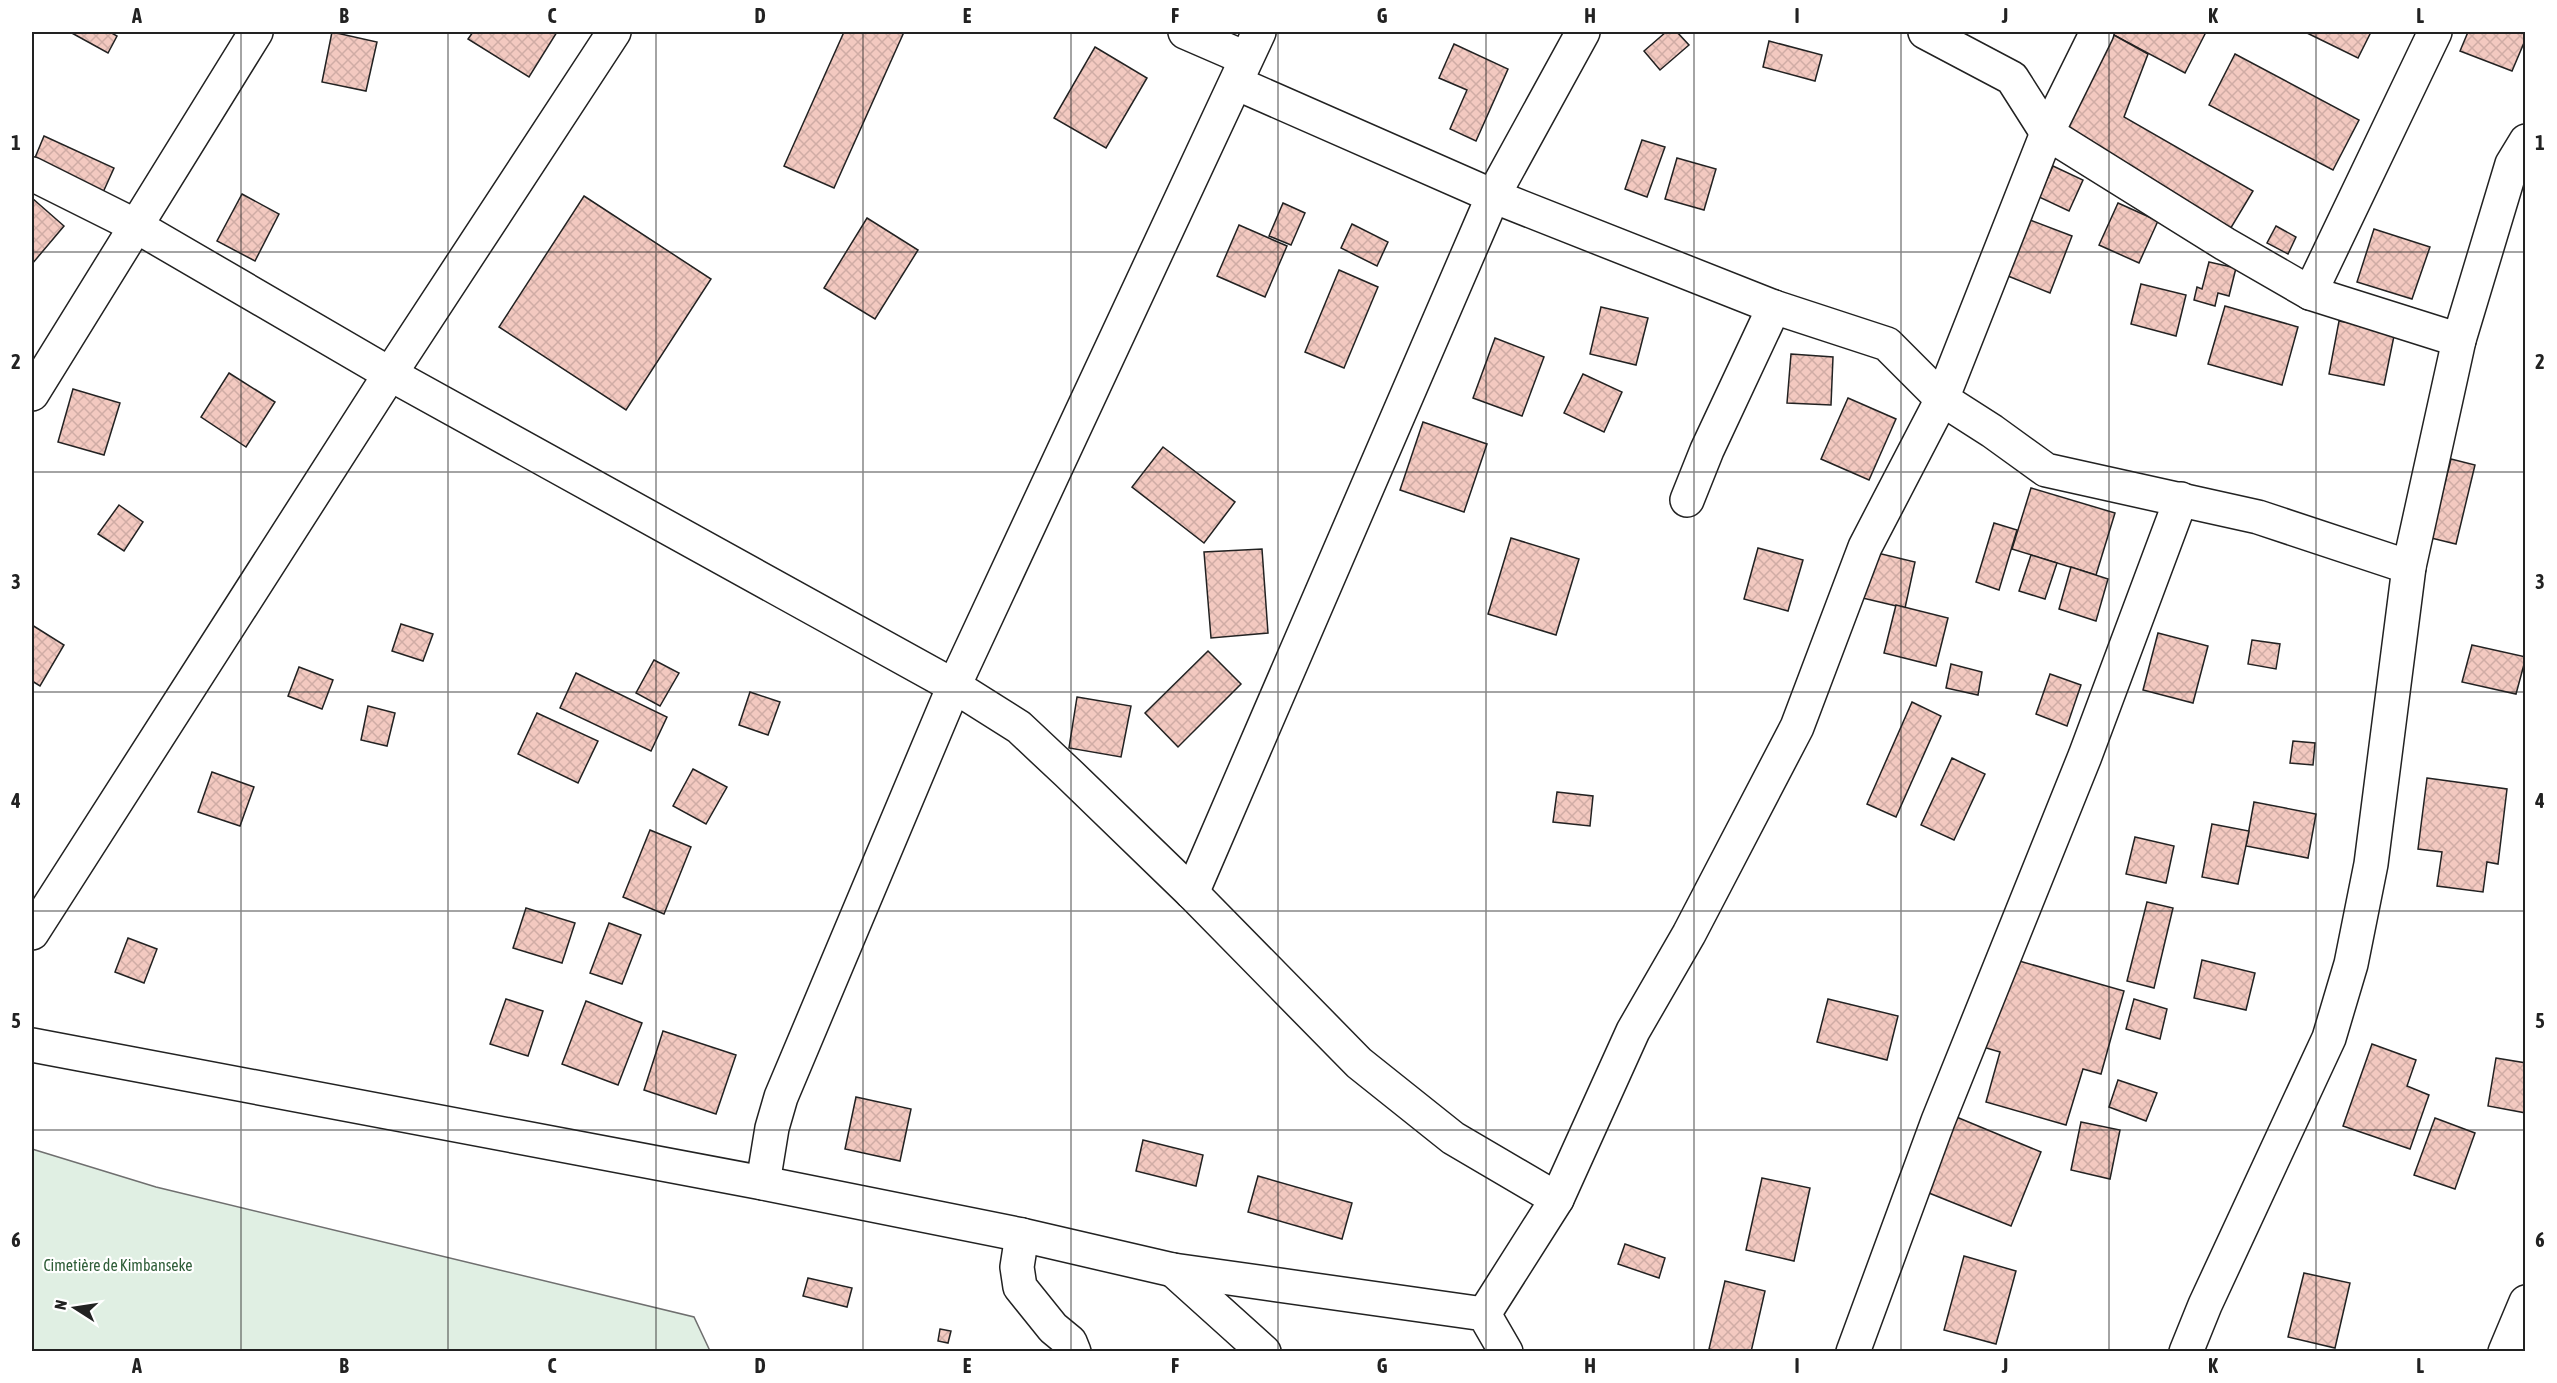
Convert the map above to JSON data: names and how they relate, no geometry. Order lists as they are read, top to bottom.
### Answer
{
  "parks": ["Cimetière de Kimbanseke"],
  "north": "left",
  "grid": {
    "columns": [
      "A",
      "B",
      "C",
      "D",
      "E",
      "F",
      "G",
      "H",
      "I",
      "J",
      "K",
      "L"
    ],
    "rows": [
      "1",
      "2",
      "3",
      "4",
      "5",
      "6"
    ]
  }
}
